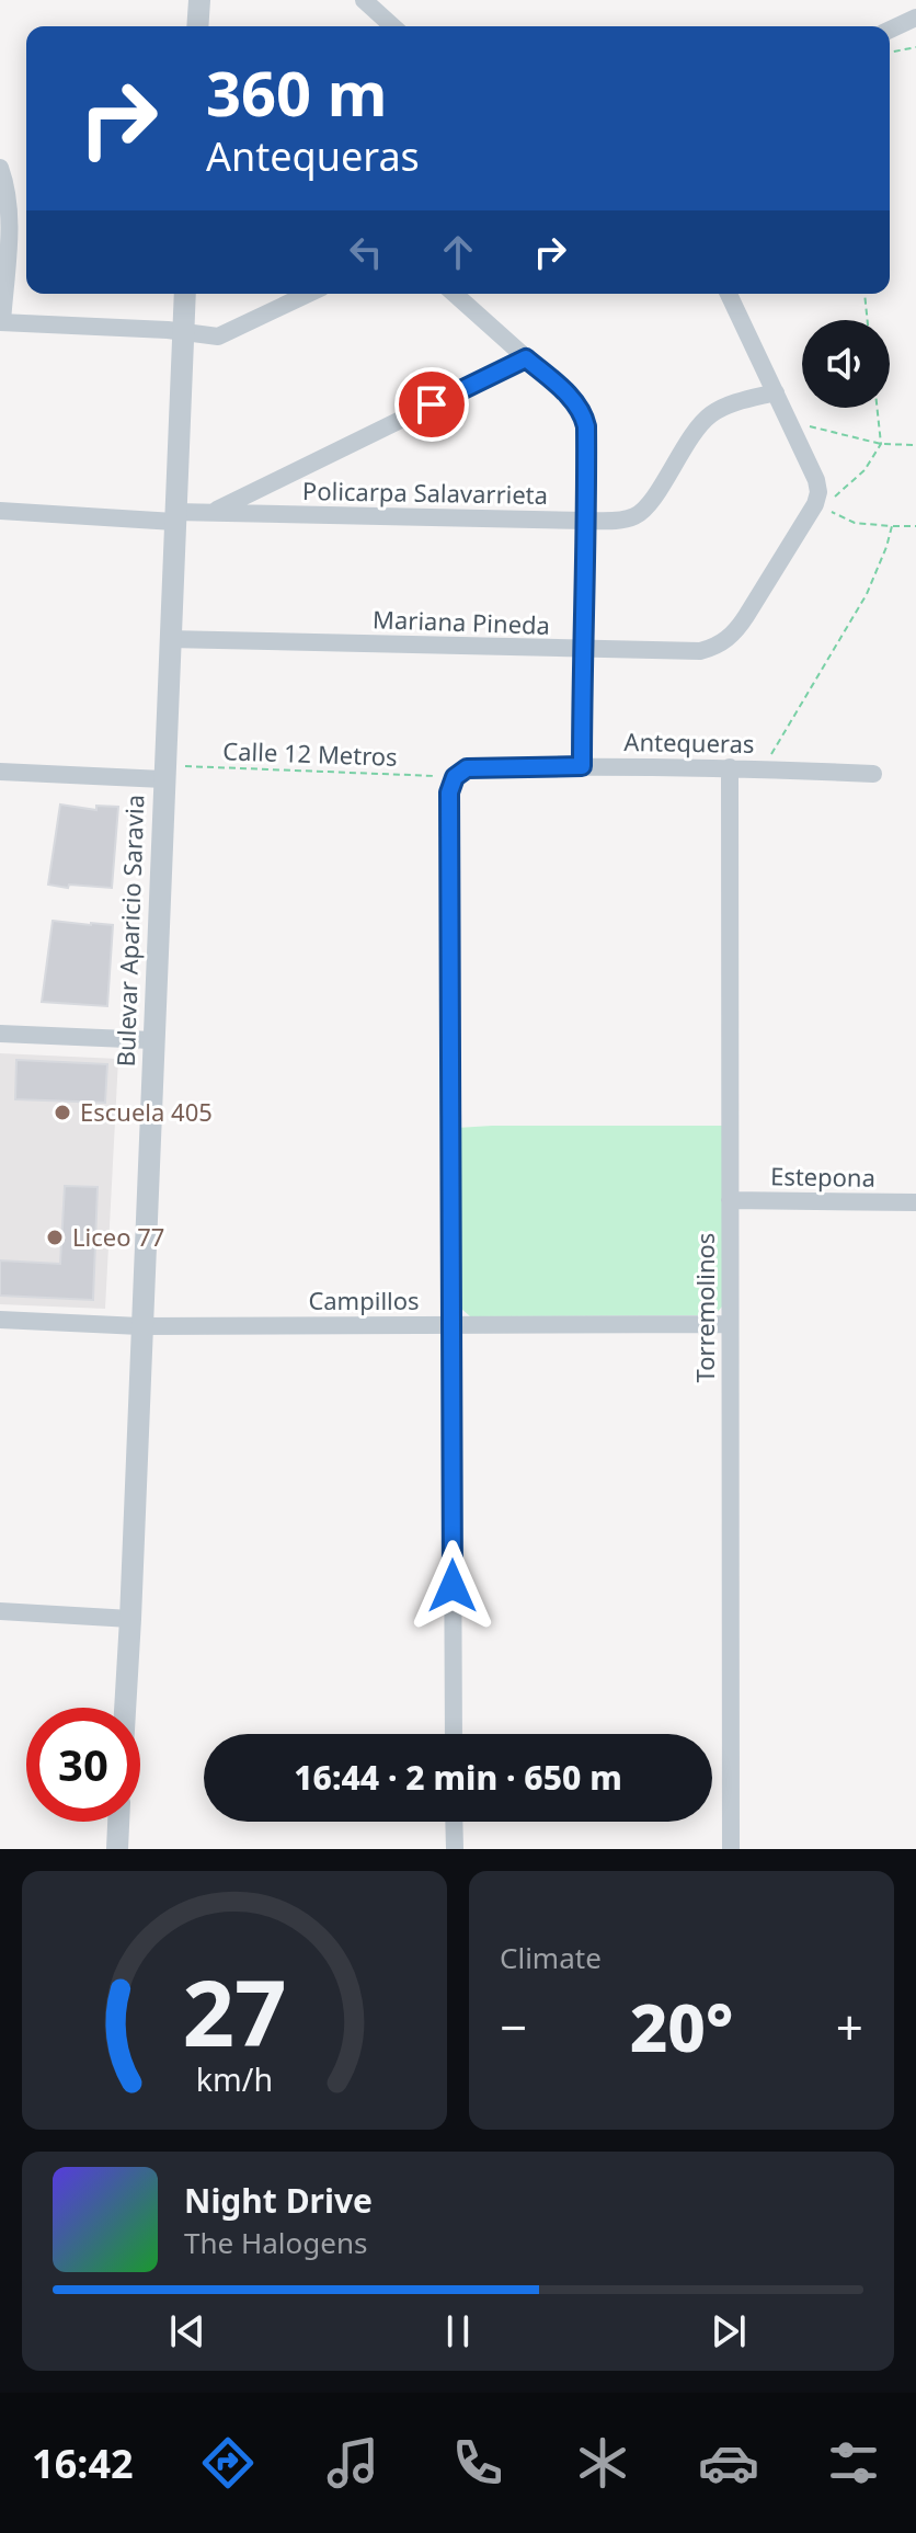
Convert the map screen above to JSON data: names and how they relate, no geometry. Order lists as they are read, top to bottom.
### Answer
{
  "streets": {
    "street": [
      "Policarpa Salavarrieta",
      "Mariana Pineda",
      "Antequeras",
      "Bulevar Aparicio Saravia",
      "Estepona",
      "Campillos",
      "Torremolinos"
    ],
    "path": ["Calle 12 Metros"]
  },
  "crossings": [
    ["Policarpa Salavarrieta", "Bulevar Aparicio Saravia"],
    ["Mariana Pineda", "Bulevar Aparicio Saravia"],
    ["Antequeras", "Calle 12 Metros"],
    ["Antequeras", "Torremolinos"],
    ["Calle 12 Metros", "Bulevar Aparicio Saravia"],
    ["Bulevar Aparicio Saravia", "Campillos"],
    ["Estepona", "Torremolinos"],
    ["Campillos", "Torremolinos"]
  ],
  "places": ["Escuela 405", "Liceo 77"],
  "page": {
    "turn": ["360 m", "Antequeras"],
    "limit": "30",
    "trip": "16:44 · 2 min · 650 m",
    "tile": "Climate",
    "heat": ["−", "20°", "+"],
    "song": ["Night Drive", "The Halogens"],
    "tabs": "16:42",
    "gauge": ["27", "km/h"]
  }
}
